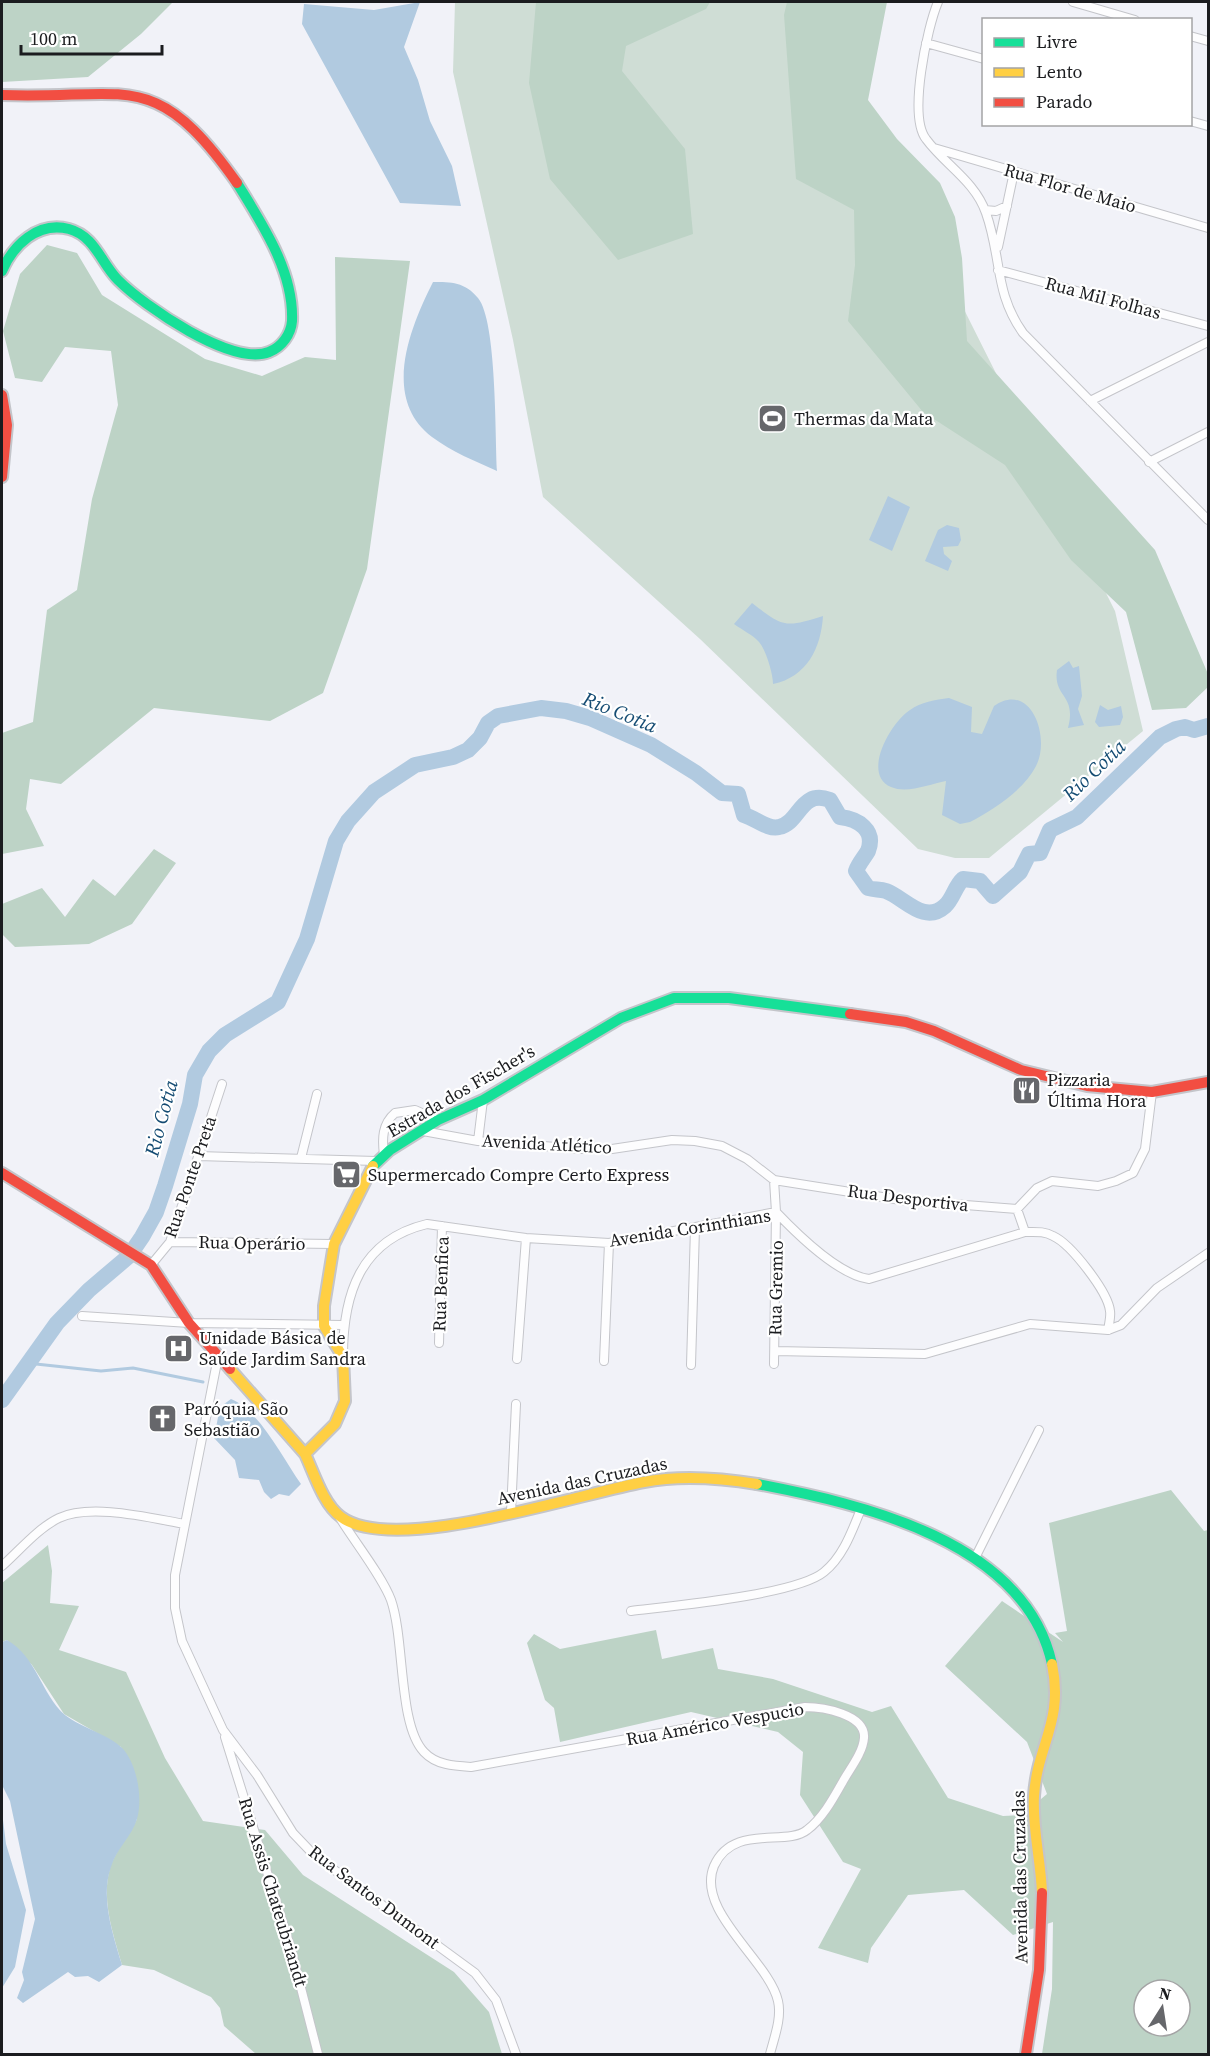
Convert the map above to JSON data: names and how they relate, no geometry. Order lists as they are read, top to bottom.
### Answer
{
  "streets": {
    "street": [
      "Rua Flor de Maio",
      "Rua Mil Folhas",
      "Estrada dos Fischer's",
      "Avenida Atlético",
      "Rua Ponte Preta",
      "Rua Desportiva",
      "Avenida Corinthians",
      "Rua Operário",
      "Rua Benfica",
      "Rua Gremio",
      "Avenida das Cruzadas",
      "Rua Américo Vespucio",
      "Rua Assis Chateubriandt",
      "Rua Santos Dumont"
    ]
  },
  "crossings": [
    ["Estrada dos Fischer's", "Avenida Atlético"],
    ["Estrada dos Fischer's", "Rua Operário"],
    ["Avenida Atlético", "Rua Desportiva"],
    ["Rua Ponte Preta", "Rua Operário"],
    ["Avenida Corinthians", "Rua Benfica"],
    ["Avenida Corinthians", "Rua Gremio"],
    ["Avenida das Cruzadas", "Rua Américo Vespucio"],
    ["Rua Assis Chateubriandt", "Rua Santos Dumont"]
  ],
  "water": ["Rio Cotia"],
  "places": {
    "sports": ["Thermas da Mata"],
    "restaurant": ["Pizzaria Última Hora"],
    "supermarket": ["Supermercado Compre Certo Express"],
    "hospital": ["Unidade Básica de Saúde Jardim Sandra"],
    "church": ["Paróquia São Sebastião"]
  },
  "legend": ["Livre", "Lento", "Parado"],
  "scale_bar": "100 m",
  "north": "top"
}
